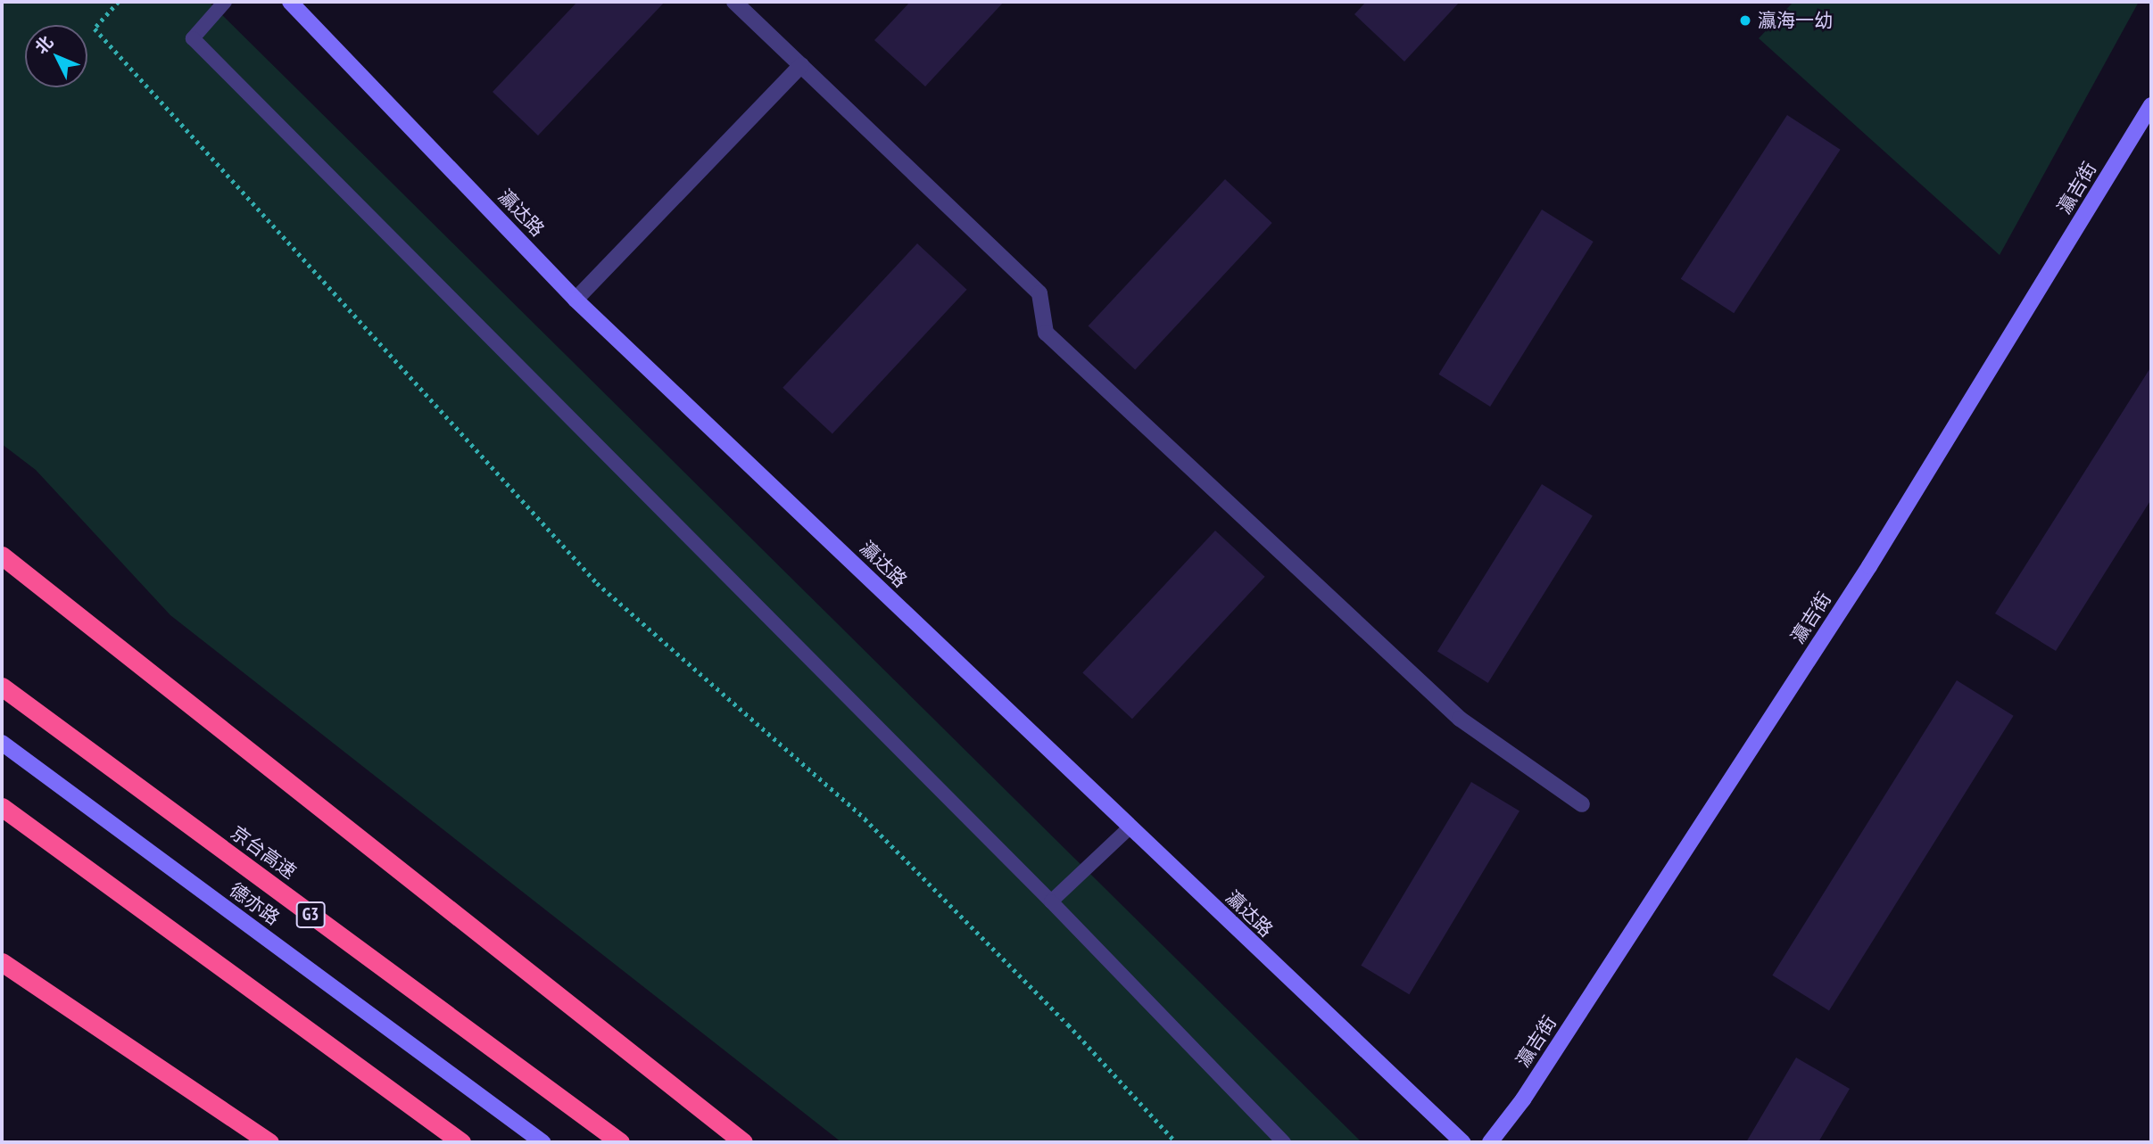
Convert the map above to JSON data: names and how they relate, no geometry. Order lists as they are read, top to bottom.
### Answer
{
  "streets": {
    "highway": ["京台高速", "G3"],
    "street": ["瀛吉街", "瀛达路", "德亦路"]
  },
  "places": ["瀛海一幼"],
  "north": "top left"
}
